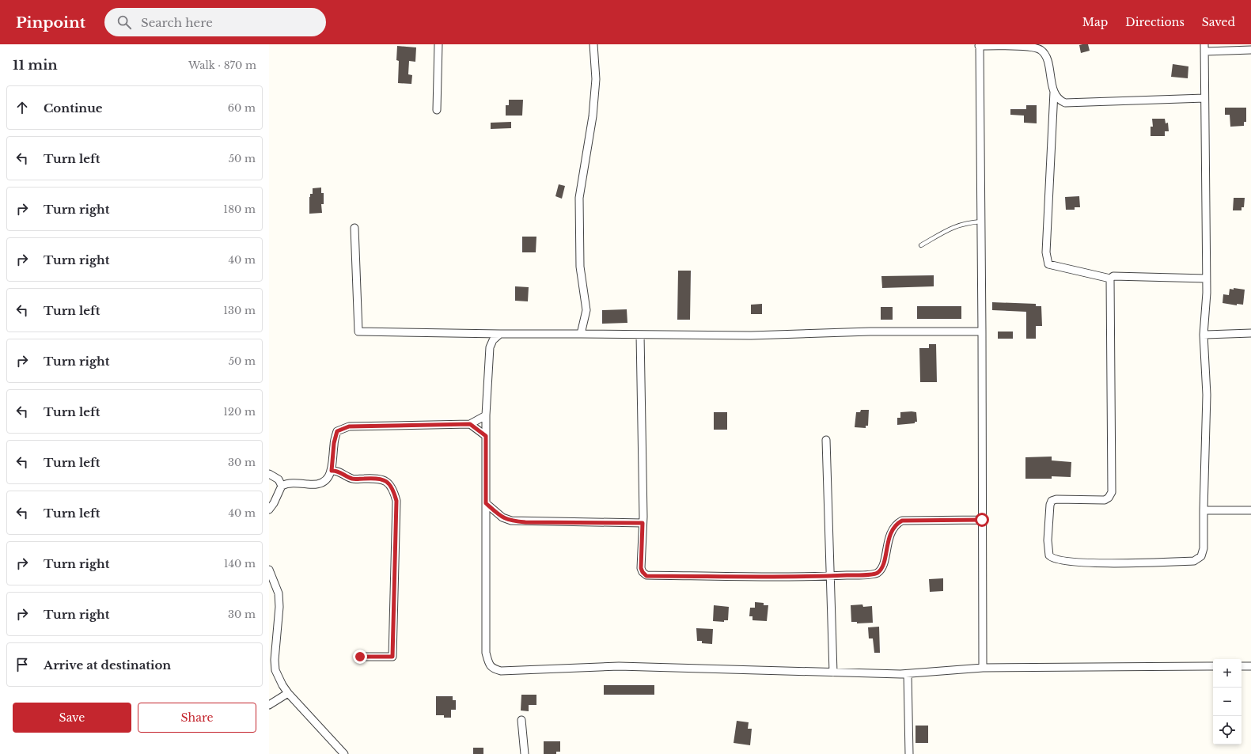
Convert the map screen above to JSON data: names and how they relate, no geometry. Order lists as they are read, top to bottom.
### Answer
{
  "page": {
    "header": "Pinpoint",
    "search": "Search here",
    "nav": ["Map", "Directions", "Saved"],
    "heading": ["11 min", "Walk · 870 m"],
    "list": [
      ["Continue", "60 m"],
      ["Turn left", "50 m"],
      ["Turn right", "180 m"],
      ["Turn right", "40 m"],
      ["Turn left", "130 m"],
      ["Turn right", "50 m"],
      ["Turn left", "120 m"],
      ["Turn left", "30 m"],
      ["Turn left", "40 m"],
      ["Turn right", "140 m"],
      ["Turn right", "30 m"],
      "Arrive at destination"
    ],
    "map_buttons": ["+", "−"],
    "buttons": ["Save", "Share"]
  }
}
